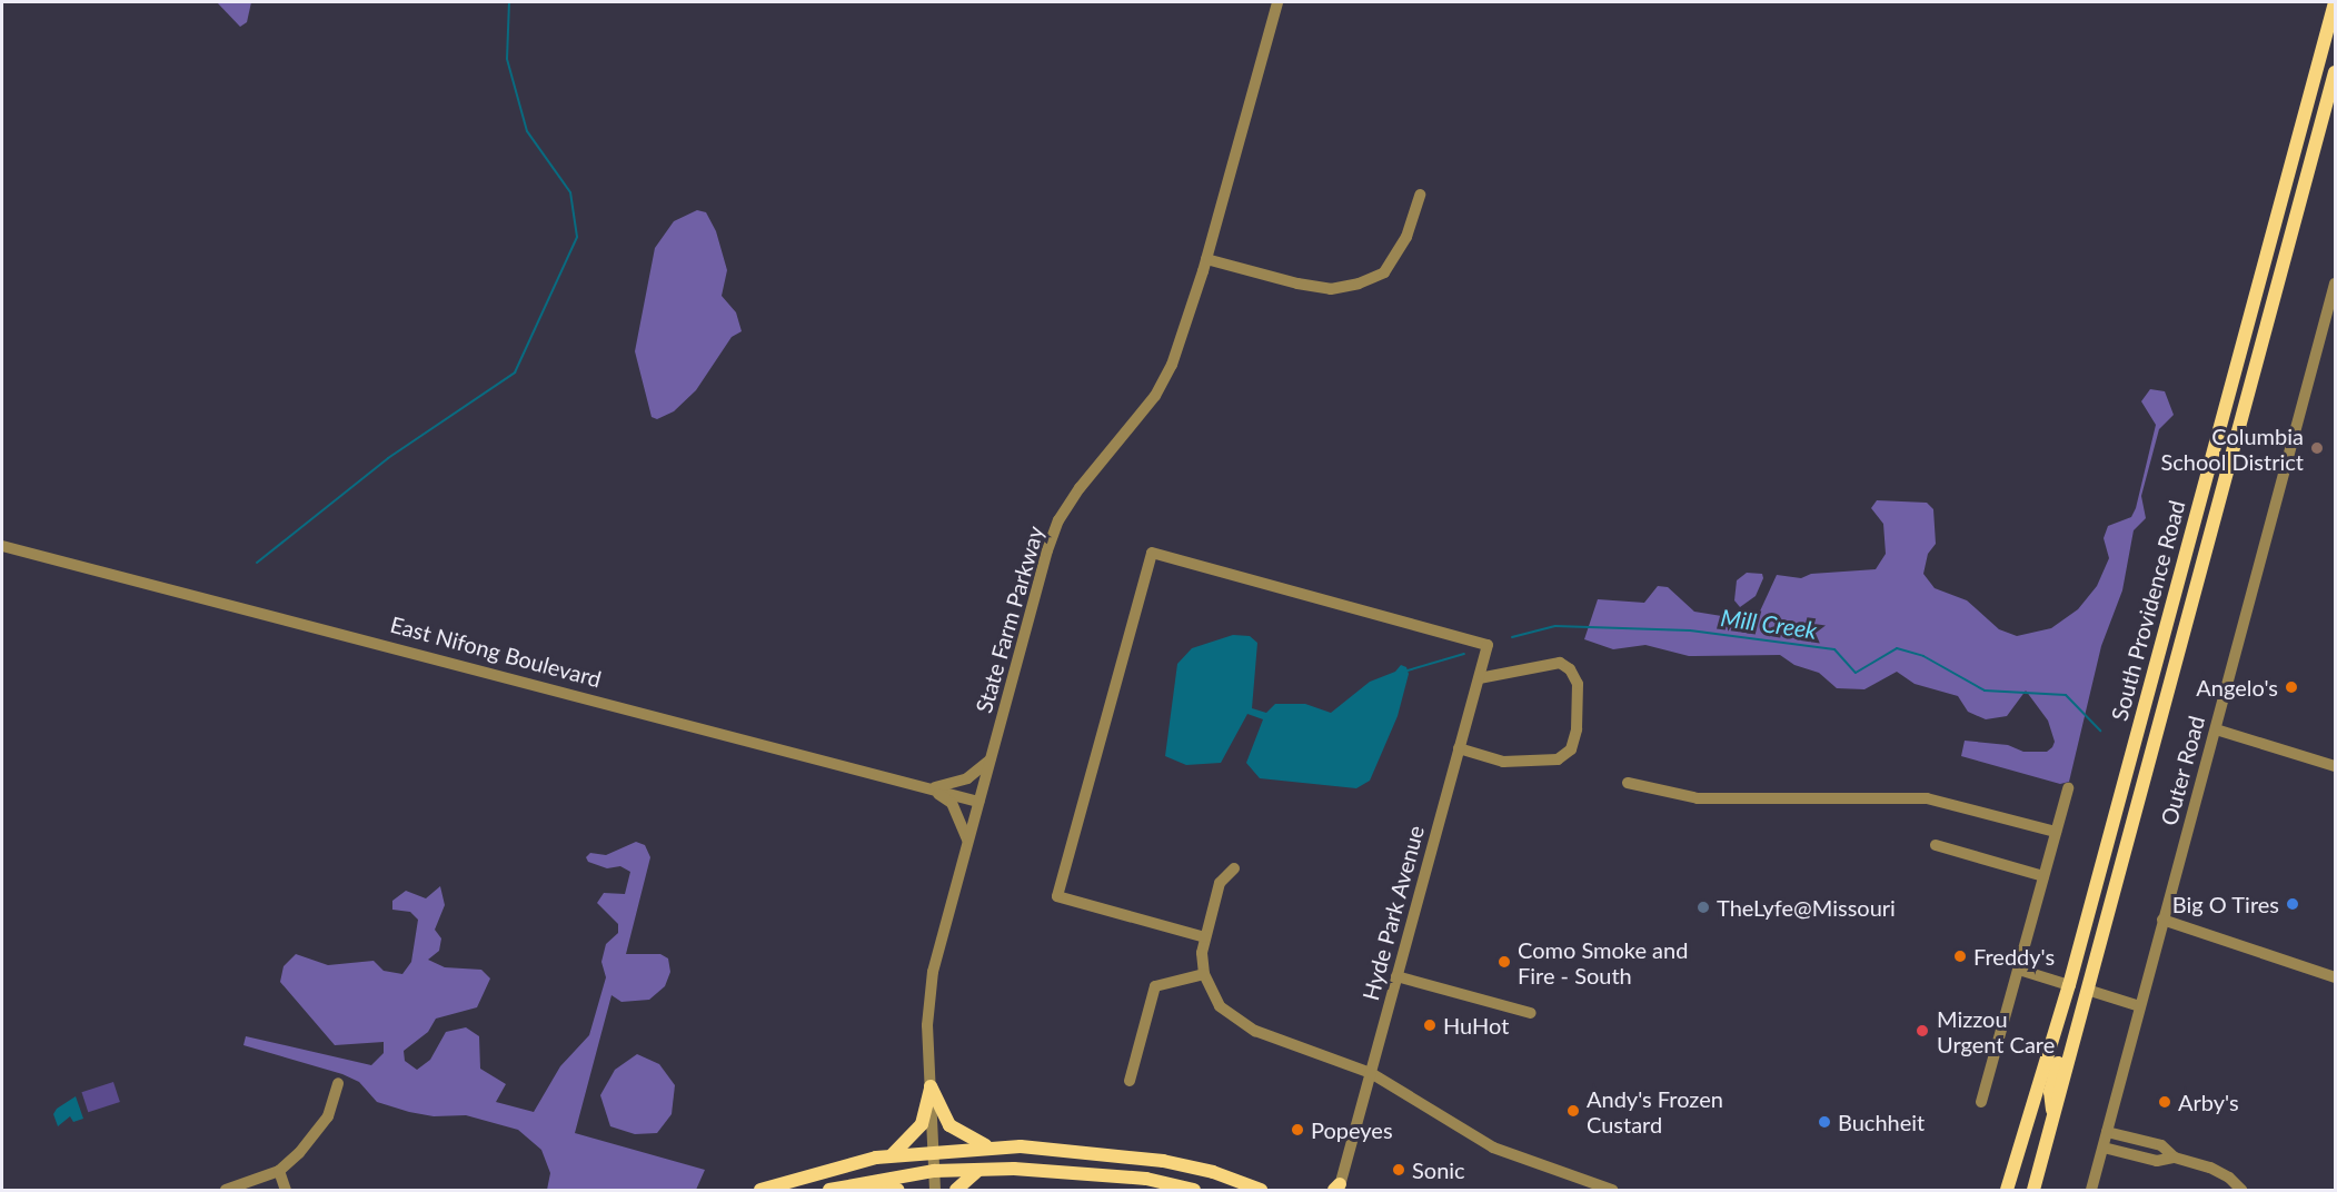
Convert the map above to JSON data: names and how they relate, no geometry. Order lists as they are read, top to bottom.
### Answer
{
  "streets": {
    "main road": ["South Providence Road"],
    "street": [
      "State Farm Parkway",
      "East Nifong Boulevard",
      "Outer Road",
      "Hyde Park Avenue"
    ]
  },
  "crossings": [
    ["State Farm Parkway", "East Nifong Boulevard"]
  ],
  "water": ["Mill Creek"],
  "places": [
    "Columbia School District",
    "Angelo's",
    "Big O Tires",
    "TheLyfe@Missouri",
    "Freddy's",
    "Como Smoke and Fire - South",
    "HuHot",
    "Mizzou Urgent Care",
    "Arby's",
    "Andy's Frozen Custard",
    "Buchheit",
    "Popeyes",
    "Sonic"
  ]
}
